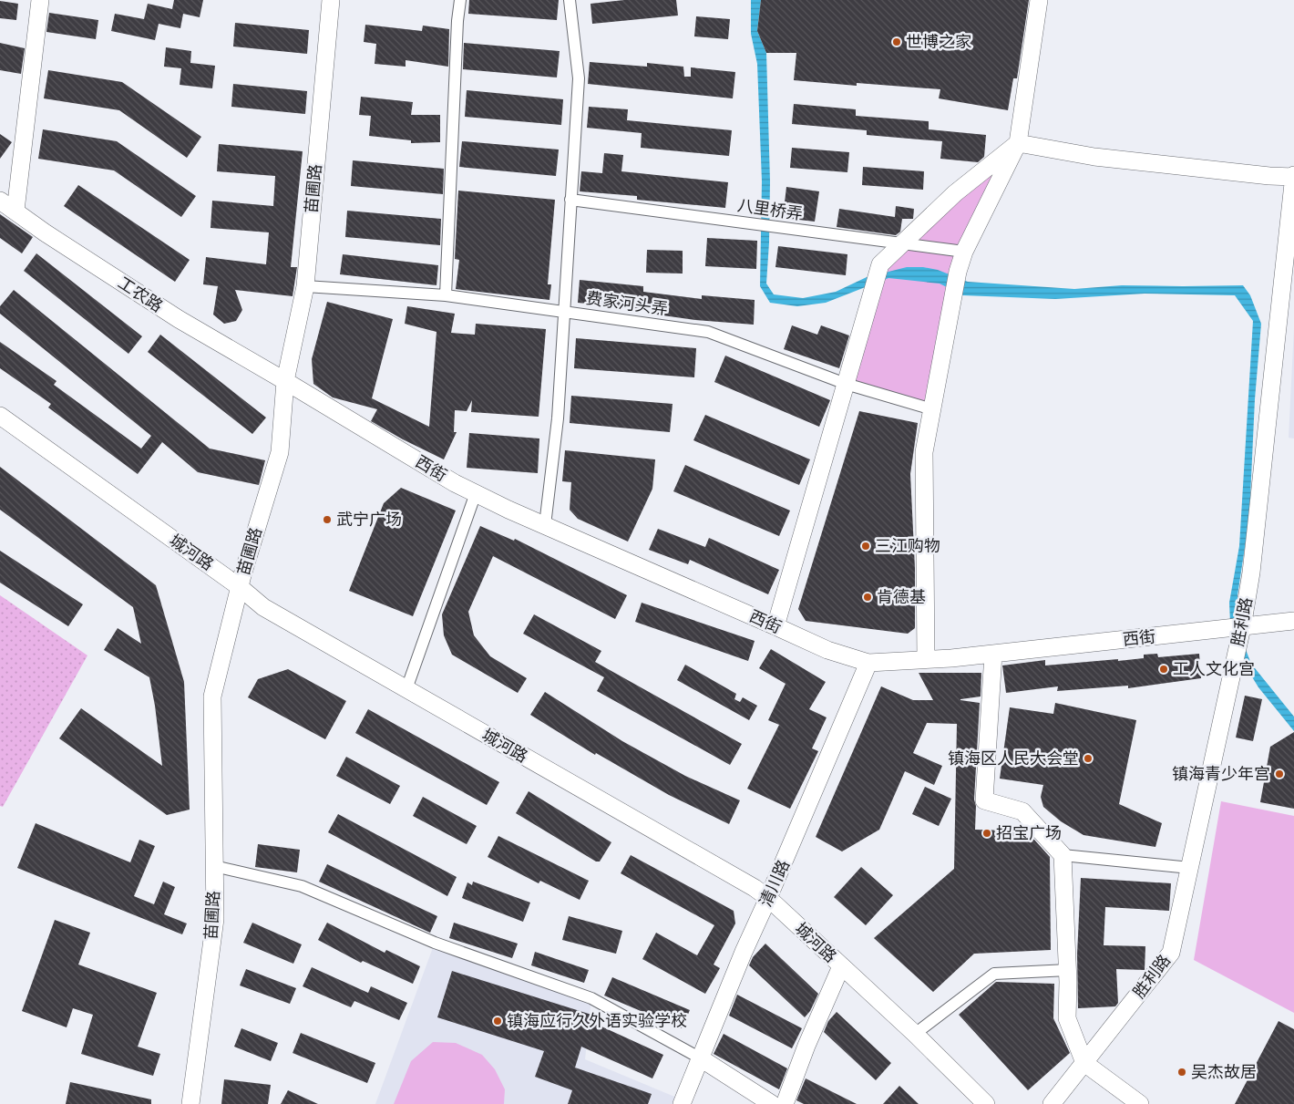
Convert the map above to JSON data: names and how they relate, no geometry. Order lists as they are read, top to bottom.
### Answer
{
  "streets": {
    "street": [
      "苗圃路",
      "八里桥弄",
      "工农路",
      "费家河头弄",
      "西街",
      "城河路",
      "胜利路",
      "清川路"
    ]
  },
  "crossings": [
    ["苗圃路", "工农路"],
    ["苗圃路", "费家河头弄"],
    ["苗圃路", "西街"],
    ["苗圃路", "城河路"],
    ["工农路", "西街"],
    ["西街", "胜利路"],
    ["西街", "清川路"],
    ["城河路", "清川路"]
  ],
  "places": [
    "世博之家",
    "武宁广场",
    "三江购物",
    "肯德基",
    "工人文化宫",
    "镇海区人民大会堂",
    "镇海青少年宫",
    "招宝广场",
    "镇海应行久外语实验学校",
    "吴杰故居"
  ]
}
